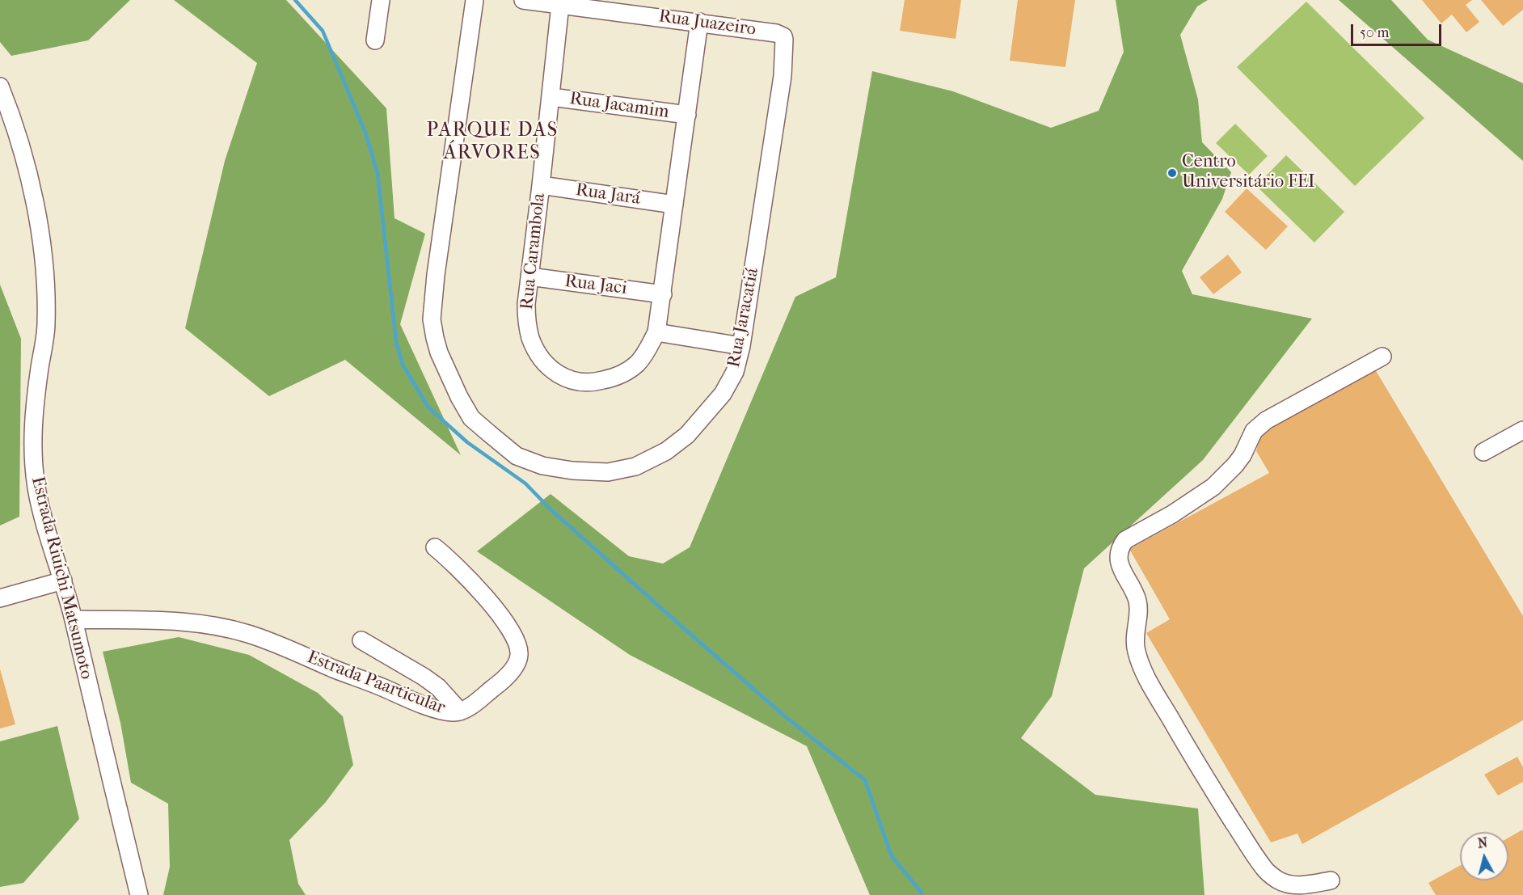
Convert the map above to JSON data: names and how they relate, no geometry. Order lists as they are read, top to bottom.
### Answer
{
  "streets": {
    "street": [
      "Rua Juazeiro",
      "Rua Jacamim",
      "Rua Jará",
      "Rua Carambola",
      "Rua Jaci",
      "Rua Jaracatiá",
      "Estrada Riuichi Matsumoto",
      "Estrada Paarticular"
    ]
  },
  "crossings": [
    ["Rua Juazeiro", "Rua Carambola"],
    ["Rua Juazeiro", "Rua Jaracatiá"],
    ["Rua Jacamim", "Rua Carambola"],
    ["Rua Jará", "Rua Carambola"],
    ["Rua Carambola", "Rua Jaci"],
    ["Estrada Riuichi Matsumoto", "Estrada Paarticular"]
  ],
  "districts": ["PARQUE DAS ÁRVORES"],
  "places": ["Centro Universitário FEI"],
  "scale_bar": "50 m",
  "north": "top"
}
